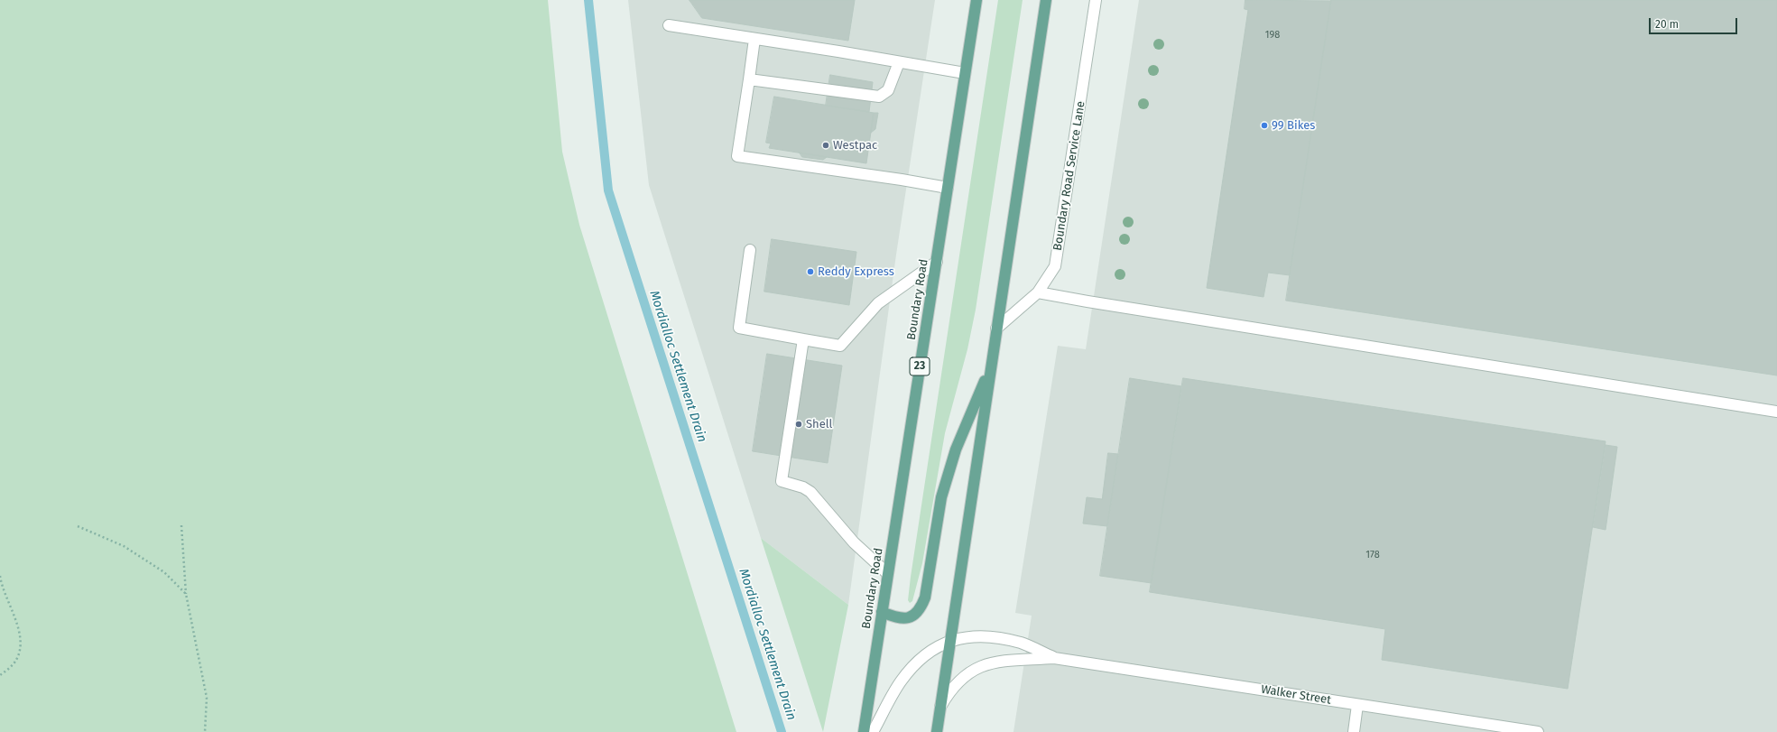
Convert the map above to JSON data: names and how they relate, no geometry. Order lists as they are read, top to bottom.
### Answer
{
  "streets": {
    "main road": ["Boundary Road", "23"],
    "street": ["Boundary Road Service Lane", "Walker Street"]
  },
  "water": ["Mordialloc Settlement Drain"],
  "places": [
    "99 Bikes",
    "Westpac",
    "Reddy Express",
    "Shell"
  ],
  "house_numbers": ["198", "178"],
  "scale_bar": "20 m"
}
